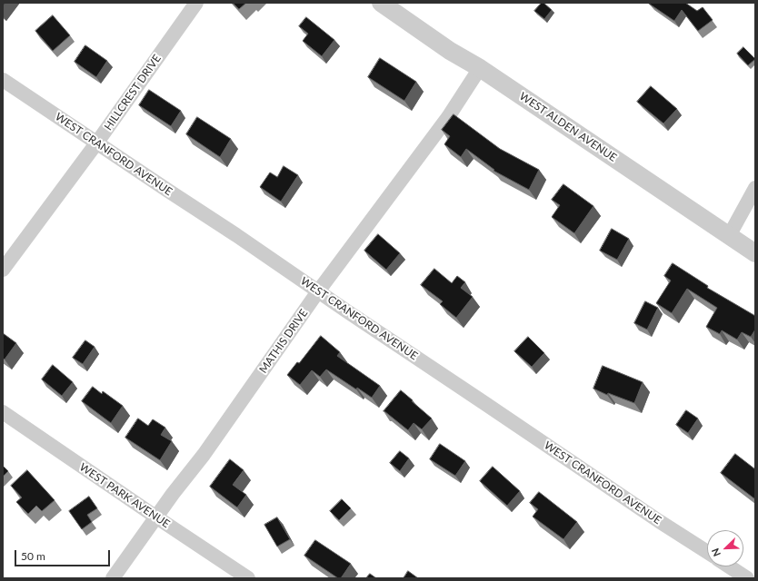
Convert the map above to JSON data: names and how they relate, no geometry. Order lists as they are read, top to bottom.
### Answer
{
  "streets": {
    "street": [
      "HILLCREST DRIVE",
      "WEST ALDEN AVENUE",
      "WEST CRANFORD AVENUE",
      "MATHIS DRIVE",
      "WEST PARK AVENUE"
    ]
  },
  "crossings": [
    ["HILLCREST DRIVE", "WEST CRANFORD AVENUE"],
    ["WEST ALDEN AVENUE", "MATHIS DRIVE"],
    ["WEST CRANFORD AVENUE", "MATHIS DRIVE"],
    ["MATHIS DRIVE", "WEST PARK AVENUE"]
  ],
  "scale_bar": "50 m",
  "north": "bottom left"
}
